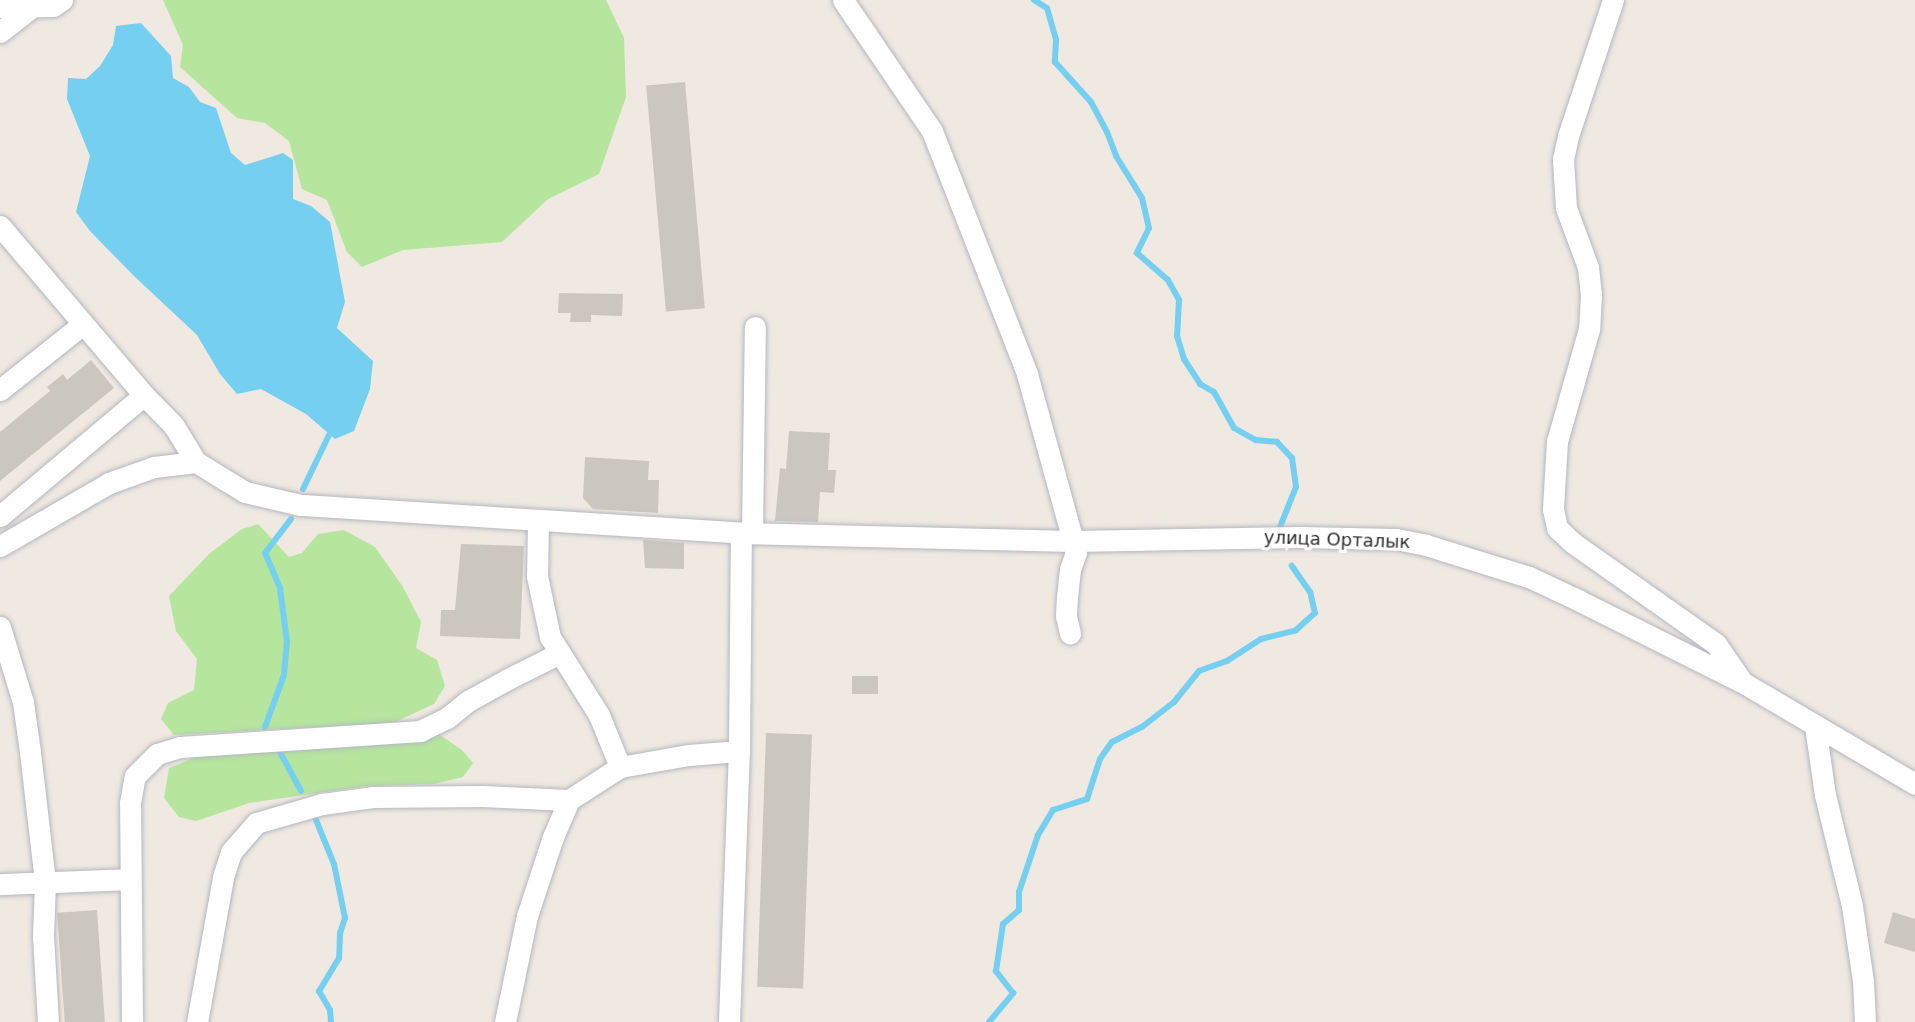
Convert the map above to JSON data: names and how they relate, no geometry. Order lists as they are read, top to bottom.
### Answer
{
  "streets": {
    "street": ["улица Орталык"]
  }
}
